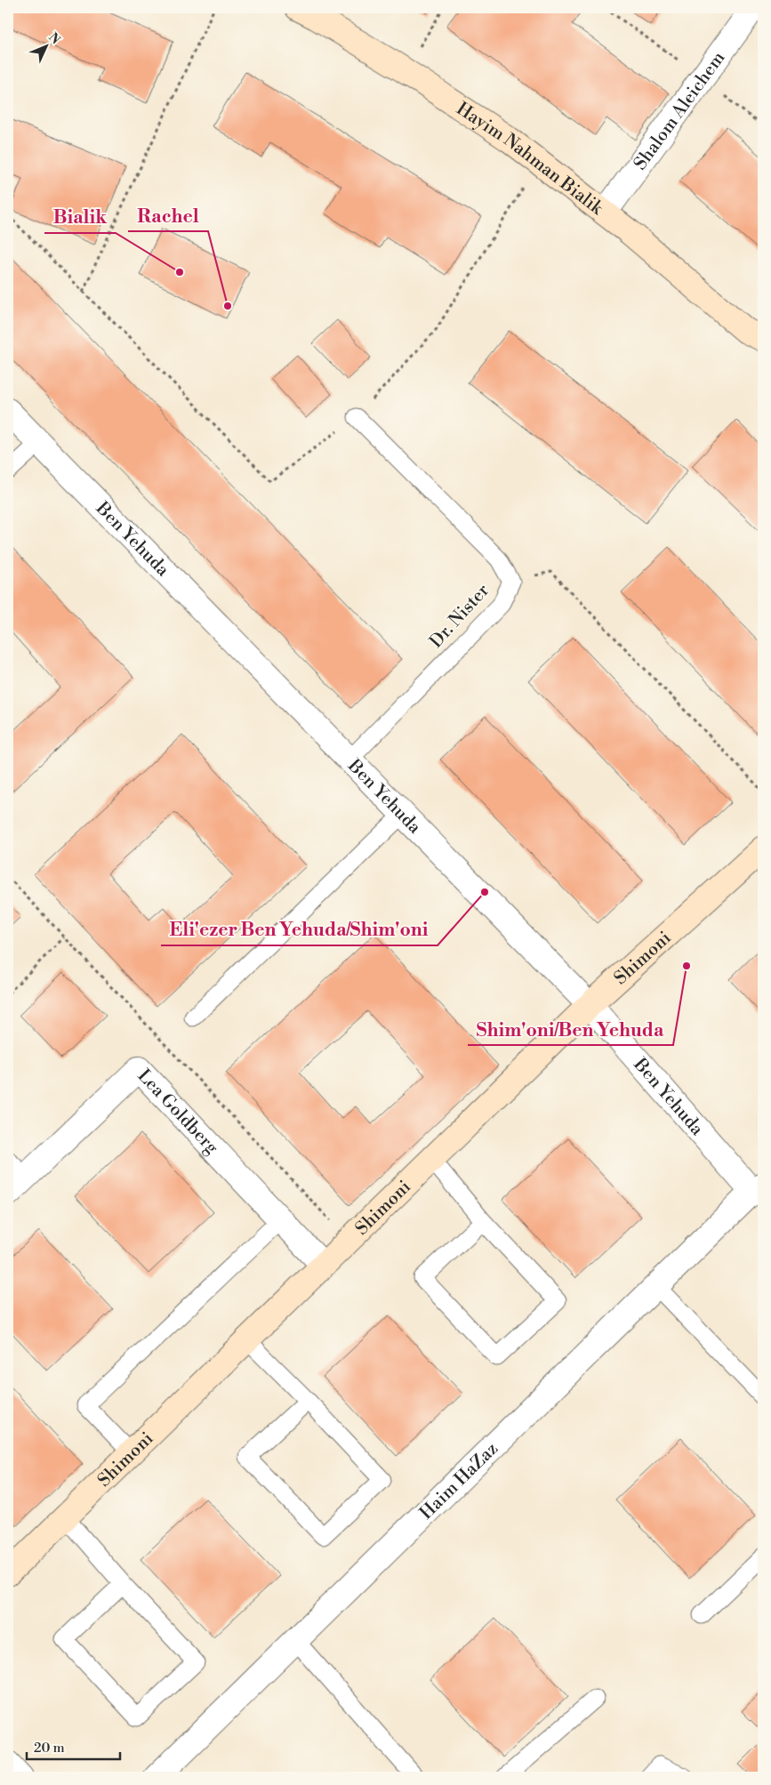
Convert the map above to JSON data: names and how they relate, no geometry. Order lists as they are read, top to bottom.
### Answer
{
  "streets": {
    "street": [
      "Shalom Aleichem",
      "Hayim Nahman Bialik",
      "Ben Yehuda",
      "Shimoni",
      "Lea Goldberg",
      "Haim HaZaz"
    ],
    "lane": ["Dr. Nister"]
  },
  "crossings": [
    ["Shalom Aleichem", "Hayim Nahman Bialik"],
    ["Ben Yehuda", "Dr. Nister"],
    ["Ben Yehuda", "Shimoni"],
    ["Ben Yehuda", "Haim HaZaz"],
    ["Shimoni", "Lea Goldberg"]
  ],
  "places": [
    "Bialik",
    "Rachel",
    "Eli'ezer Ben Yehuda/Shim'oni",
    "Shim'oni/Ben Yehuda"
  ],
  "scale_bar": "20 m",
  "north": "top right"
}
